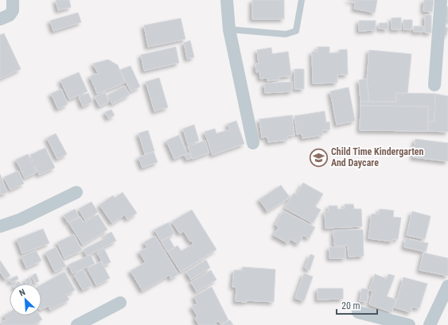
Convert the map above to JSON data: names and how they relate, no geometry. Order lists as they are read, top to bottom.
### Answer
{
  "places": {
    "school or university": ["Child Time Kindergarten And Daycare"]
  },
  "scale_bar": "20 m",
  "north": "top left"
}
